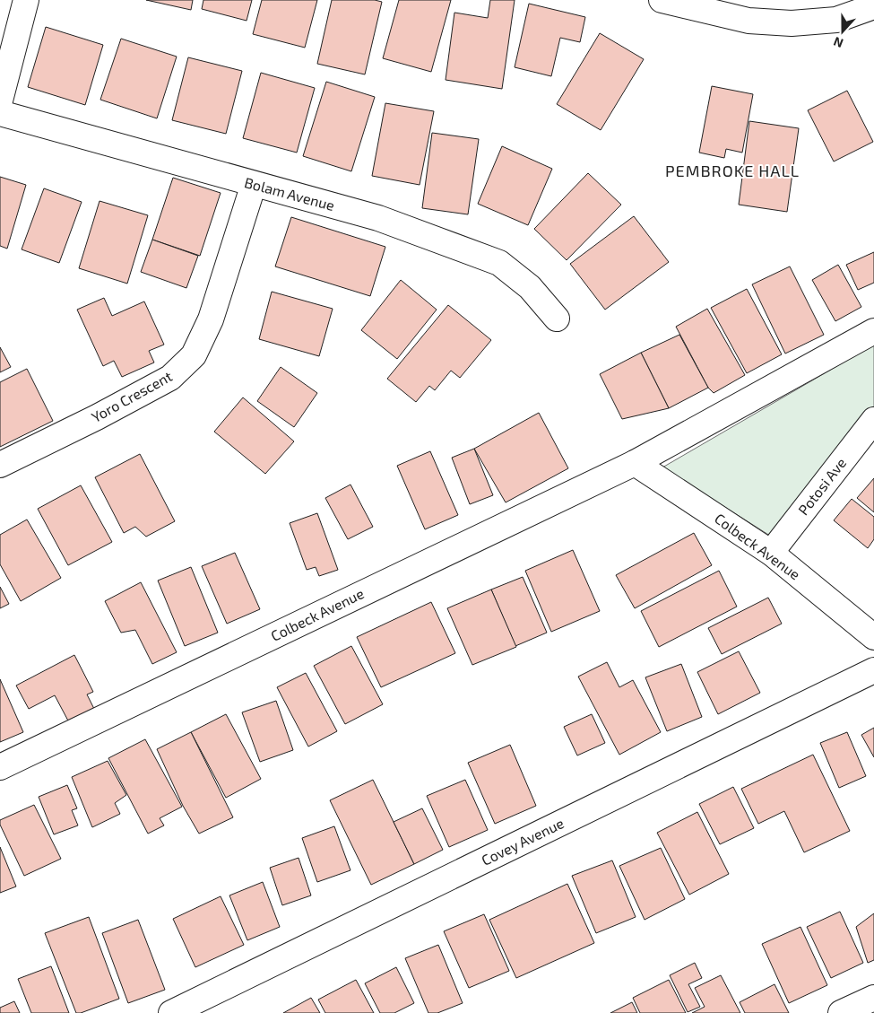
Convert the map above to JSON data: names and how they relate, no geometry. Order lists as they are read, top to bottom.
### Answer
{
  "streets": {
    "street": [
      "Bolam Avenue",
      "Yoro Crescent",
      "Potosi Ave",
      "Colbeck Avenue",
      "Covey Avenue"
    ]
  },
  "crossings": [
    ["Bolam Avenue", "Yoro Crescent"],
    ["Potosi Ave", "Colbeck Avenue"]
  ],
  "districts": ["PEMBROKE HALL"],
  "north": "bottom"
}
